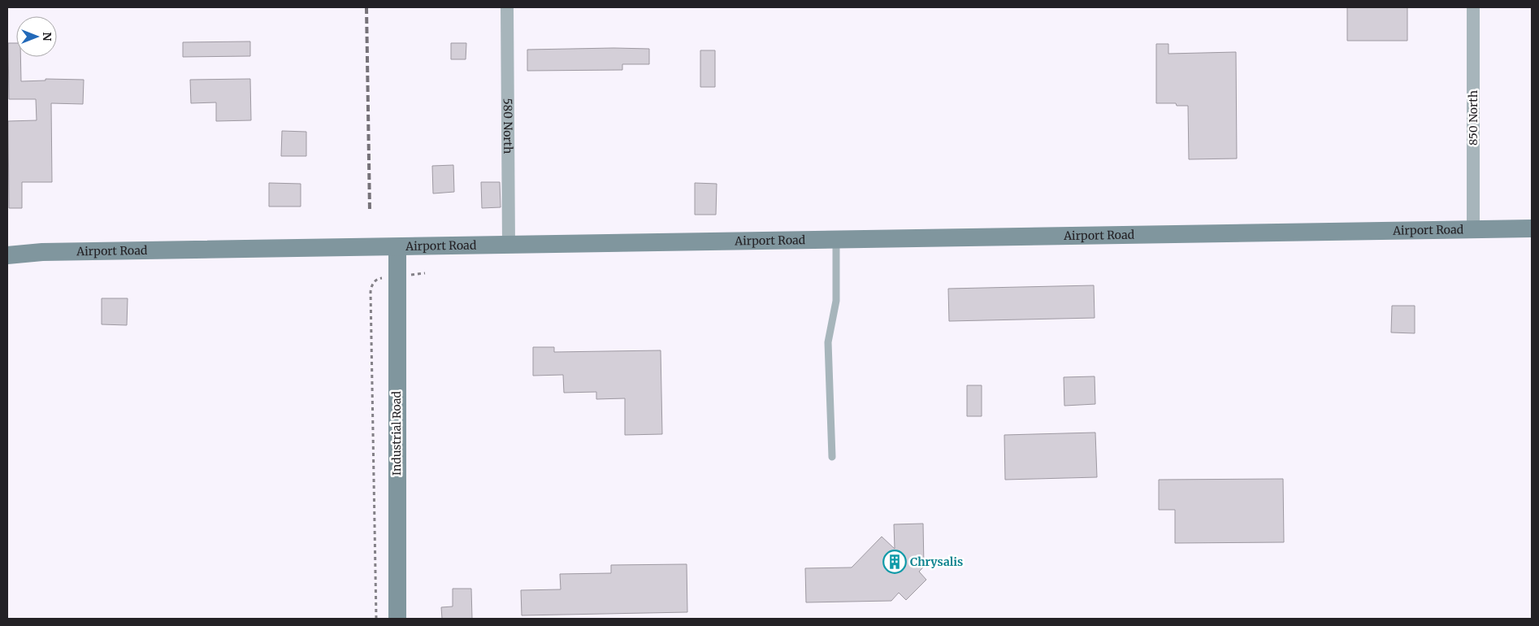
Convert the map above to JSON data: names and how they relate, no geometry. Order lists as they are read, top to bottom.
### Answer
{
  "streets": {
    "street": [
      "850 North",
      "580 North",
      "Airport Road",
      "Industrial Road"
    ]
  },
  "crossings": [
    ["850 North", "Airport Road"],
    ["580 North", "Airport Road"],
    ["Airport Road", "Industrial Road"]
  ],
  "places": {
    "building": ["Chrysalis"]
  },
  "north": "right"
}
